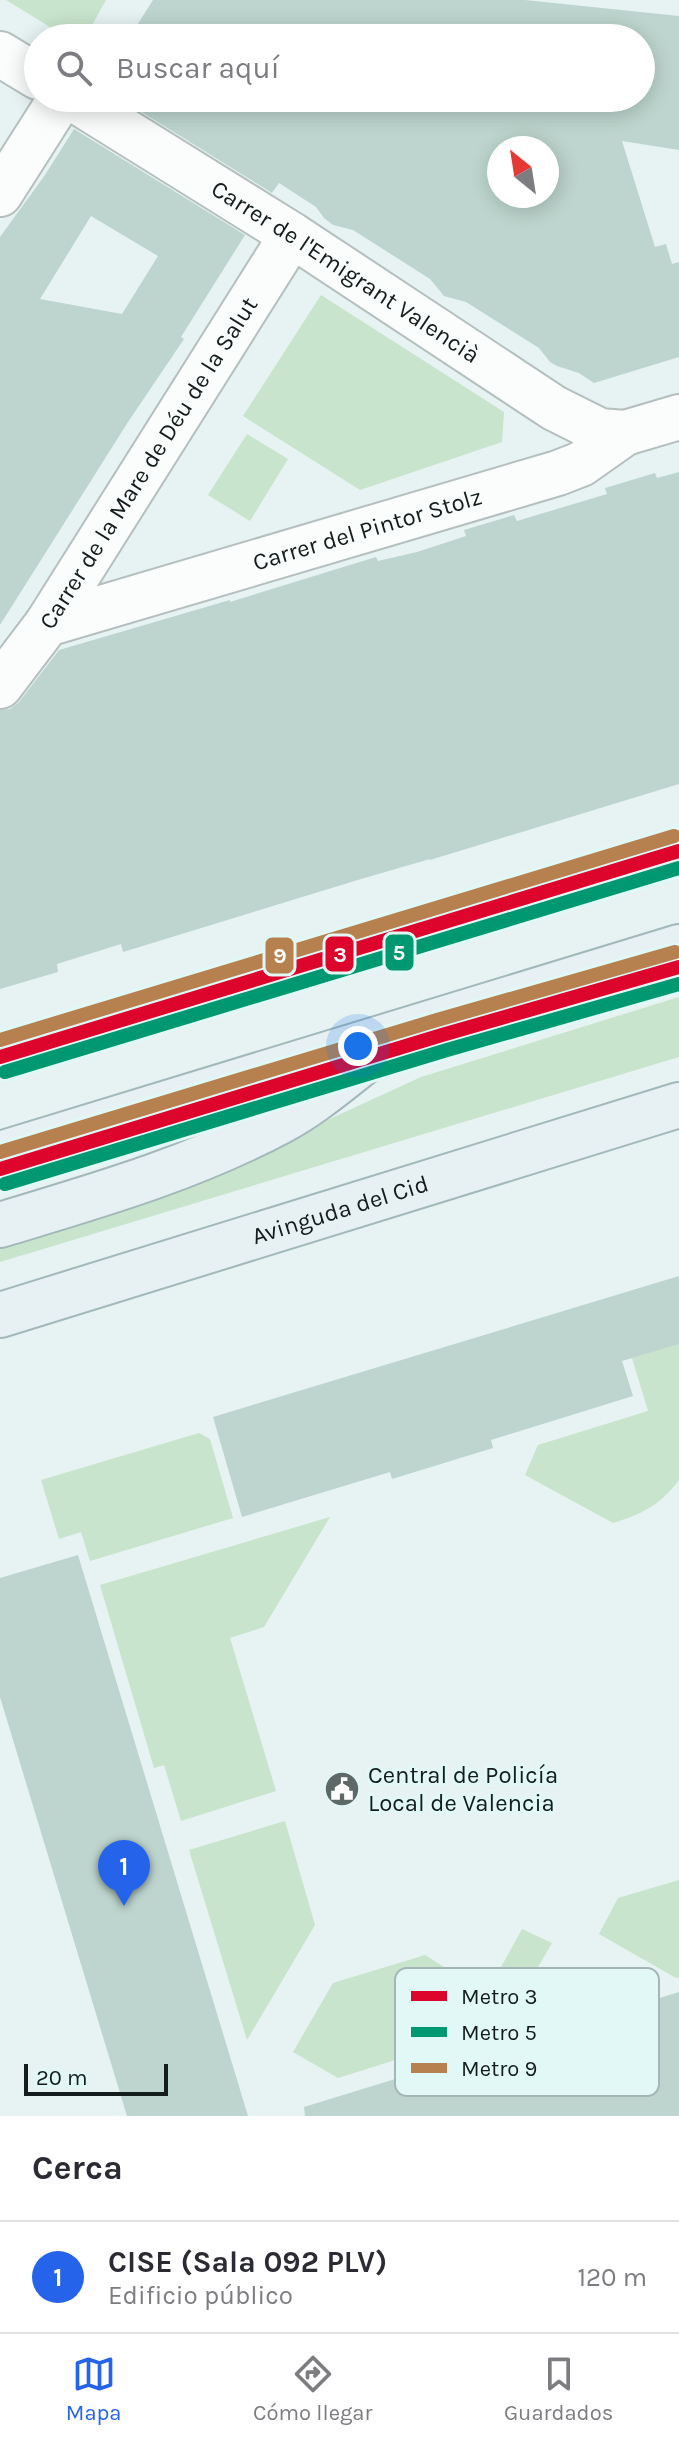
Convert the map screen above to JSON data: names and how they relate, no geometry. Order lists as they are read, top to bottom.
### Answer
{
  "streets": {
    "main road": ["Avinguda del Cid"],
    "street": ["Carrer de l'Emigrant Valencià", "Carrer de la Mare de Déu de la Salut", "Carrer del Pintor Stolz"]
  },
  "crossings": [
    ["Carrer de l'Emigrant Valencià", "Carrer de la Mare de Déu de la Salut"],
    ["Carrer de l'Emigrant Valencià", "Carrer del Pintor Stolz"],
    ["Carrer de la Mare de Déu de la Salut", "Carrer del Pintor Stolz"]
  ],
  "places": {
    "public building": ["Central de Policía Local de Valencia"]
  },
  "lines": ["metro line 9", "metro line 3", "metro line 5"],
  "legend": ["Metro 3", "Metro 5", "Metro 9"],
  "scale_bar": "20 m",
  "north": "top left",
  "page": {
    "search": "Buscar aquí",
    "pins": "1",
    "scale": "20 m",
    "heading": "Cerca",
    "list": [
      {
        "mark": "1",
        "name": "CISE (Sala 092 PLV)",
        "note": "Edificio público",
        "value": "120 m"
      }
    ],
    "nav": ["Mapa", "Cómo llegar", "Guardados"]
  }
}
